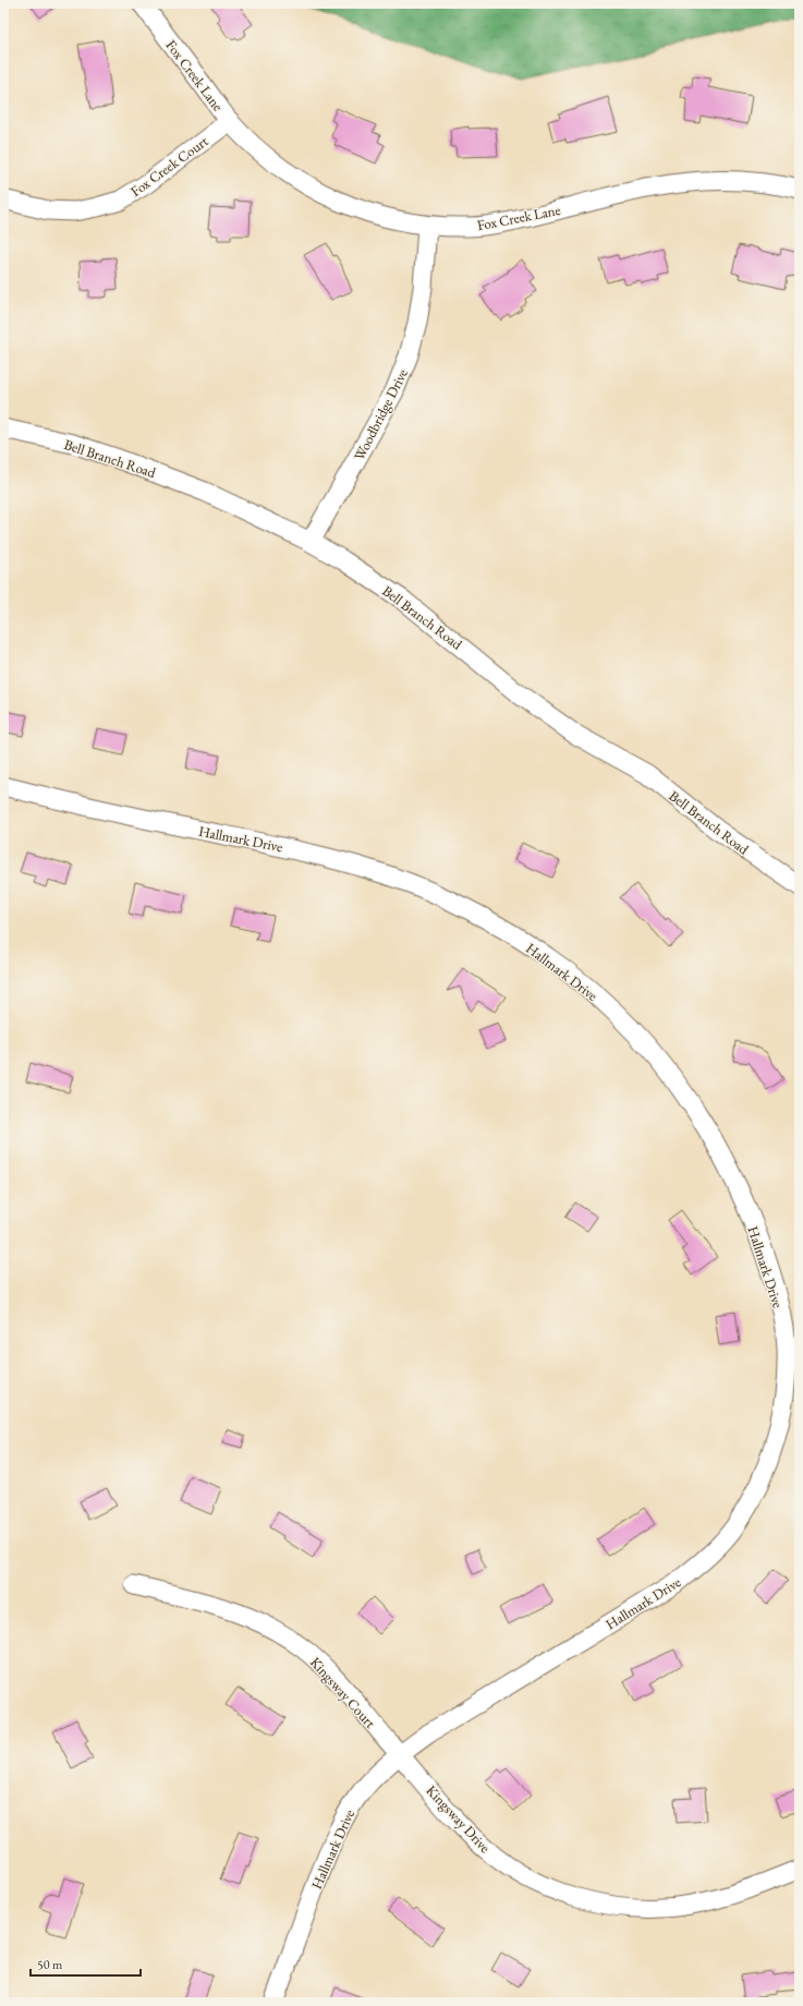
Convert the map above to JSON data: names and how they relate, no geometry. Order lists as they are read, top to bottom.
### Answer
{
  "streets": {
    "street": [
      "Fox Creek Lane",
      "Fox Creek Court",
      "Woodbridge Drive",
      "Bell Branch Road",
      "Hallmark Drive",
      "Kingsway Court",
      "Kingsway Drive"
    ]
  },
  "crossings": [
    ["Fox Creek Lane", "Fox Creek Court"],
    ["Fox Creek Lane", "Woodbridge Drive"],
    ["Woodbridge Drive", "Bell Branch Road"],
    ["Hallmark Drive", "Kingsway Court"],
    ["Hallmark Drive", "Kingsway Drive"],
    ["Kingsway Court", "Kingsway Drive"]
  ],
  "scale_bar": "50 m"
}
